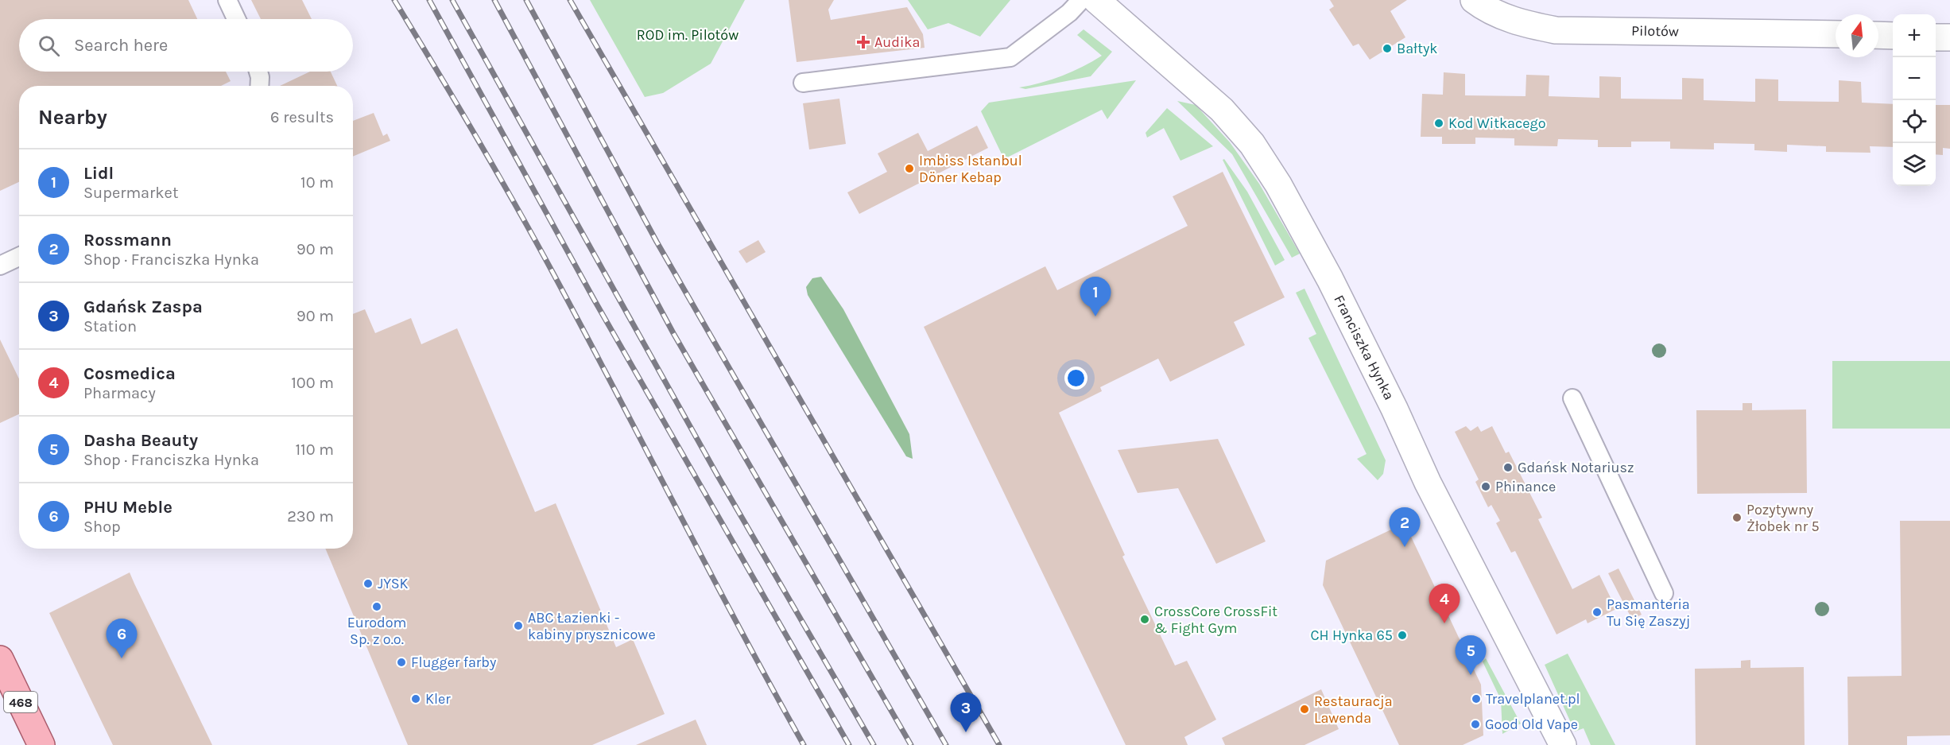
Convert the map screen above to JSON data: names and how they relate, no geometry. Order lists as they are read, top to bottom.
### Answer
{
  "streets": {
    "main road": ["468"],
    "street": ["Pilotów", "Franciszka Hynka"]
  },
  "parks": ["ROD im. Pilotów"],
  "places": {
    "health": ["Audika"],
    "other": [
      "Bałtyk",
      "Kod Witkacego",
      "Imbiss Istanbul Döner Kebap",
      "Gdańsk Notariusz",
      "Phinance",
      "Pozytywny Żłobek nr 5",
      "JYSK",
      "Eurodom Sp. z o.o.",
      "Pasmanteria Tu Się Zaszyj",
      "CrossCore CrossFit & Fight Gym",
      "ABC Łazienki - kabiny prysznicowe",
      "CH Hynka 65",
      "Flugger farby",
      "Kler",
      "Travelplanet.pl",
      "Restauracja Lawenda",
      "Good Old Vape"
    ]
  },
  "north": "top",
  "page": {
    "map_buttons": ["+", "−"],
    "search": "Search here",
    "heading": ["Nearby", "6 results"],
    "list": [
      {
        "mark": "1",
        "name": "Lidl",
        "note": "Supermarket",
        "value": "10 m"
      },
      {
        "mark": "2",
        "name": "Rossmann",
        "note": "Shop · Franciszka Hynka",
        "value": "90 m"
      },
      {
        "mark": "3",
        "name": "Gdańsk Zaspa",
        "note": "Station",
        "value": "90 m"
      },
      {
        "mark": "4",
        "name": "Cosmedica",
        "note": "Pharmacy",
        "value": "100 m"
      },
      {
        "mark": "5",
        "name": "Dasha Beauty",
        "note": "Shop · Franciszka Hynka",
        "value": "110 m"
      },
      {
        "mark": "6",
        "name": "PHU Meble",
        "note": "Shop",
        "value": "230 m"
      }
    ],
    "pins": [
      "1",
      "2",
      "4",
      "6",
      "5",
      "3"
    ]
  }
}
